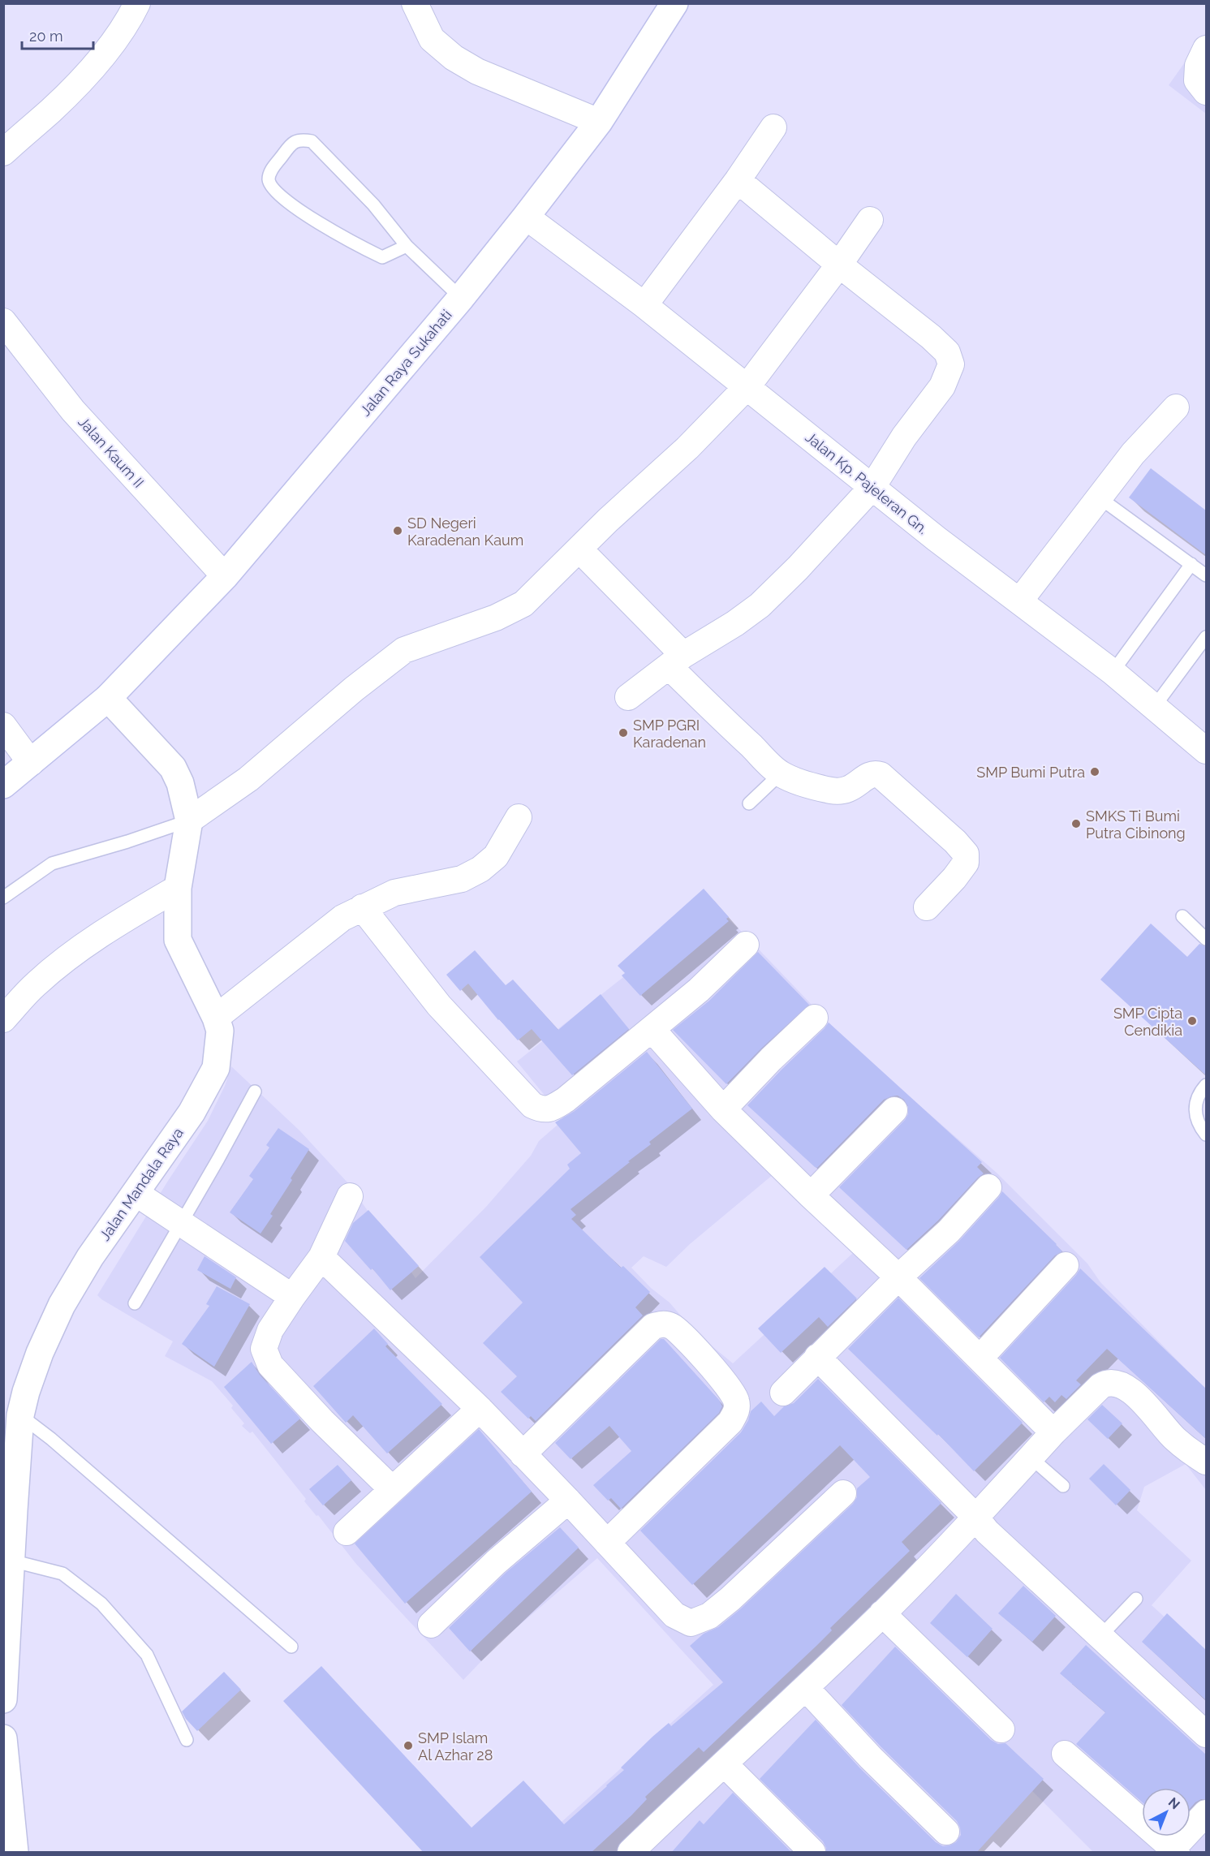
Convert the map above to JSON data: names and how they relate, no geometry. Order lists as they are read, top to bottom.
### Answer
{
  "streets": {
    "street": [
      "Jalan Raya Sukahati",
      "Jalan Kaum II",
      "Jalan Kp. Pajeleran Gn.",
      "Jalan Mandala Raya"
    ]
  },
  "crossings": [
    ["Jalan Raya Sukahati", "Jalan Kaum II"],
    ["Jalan Raya Sukahati", "Jalan Kp. Pajeleran Gn."],
    ["Jalan Raya Sukahati", "Jalan Mandala Raya"]
  ],
  "places": [
    "SD Negeri Karadenan Kaum",
    "SMP PGRI Karadenan",
    "SMP Bumi Putra",
    "SMKS Ti Bumi Putra Cibinong",
    "SMP Cipta Cendikia",
    "SMP Islam Al Azhar 28"
  ],
  "scale_bar": "20 m",
  "north": "top right"
}
